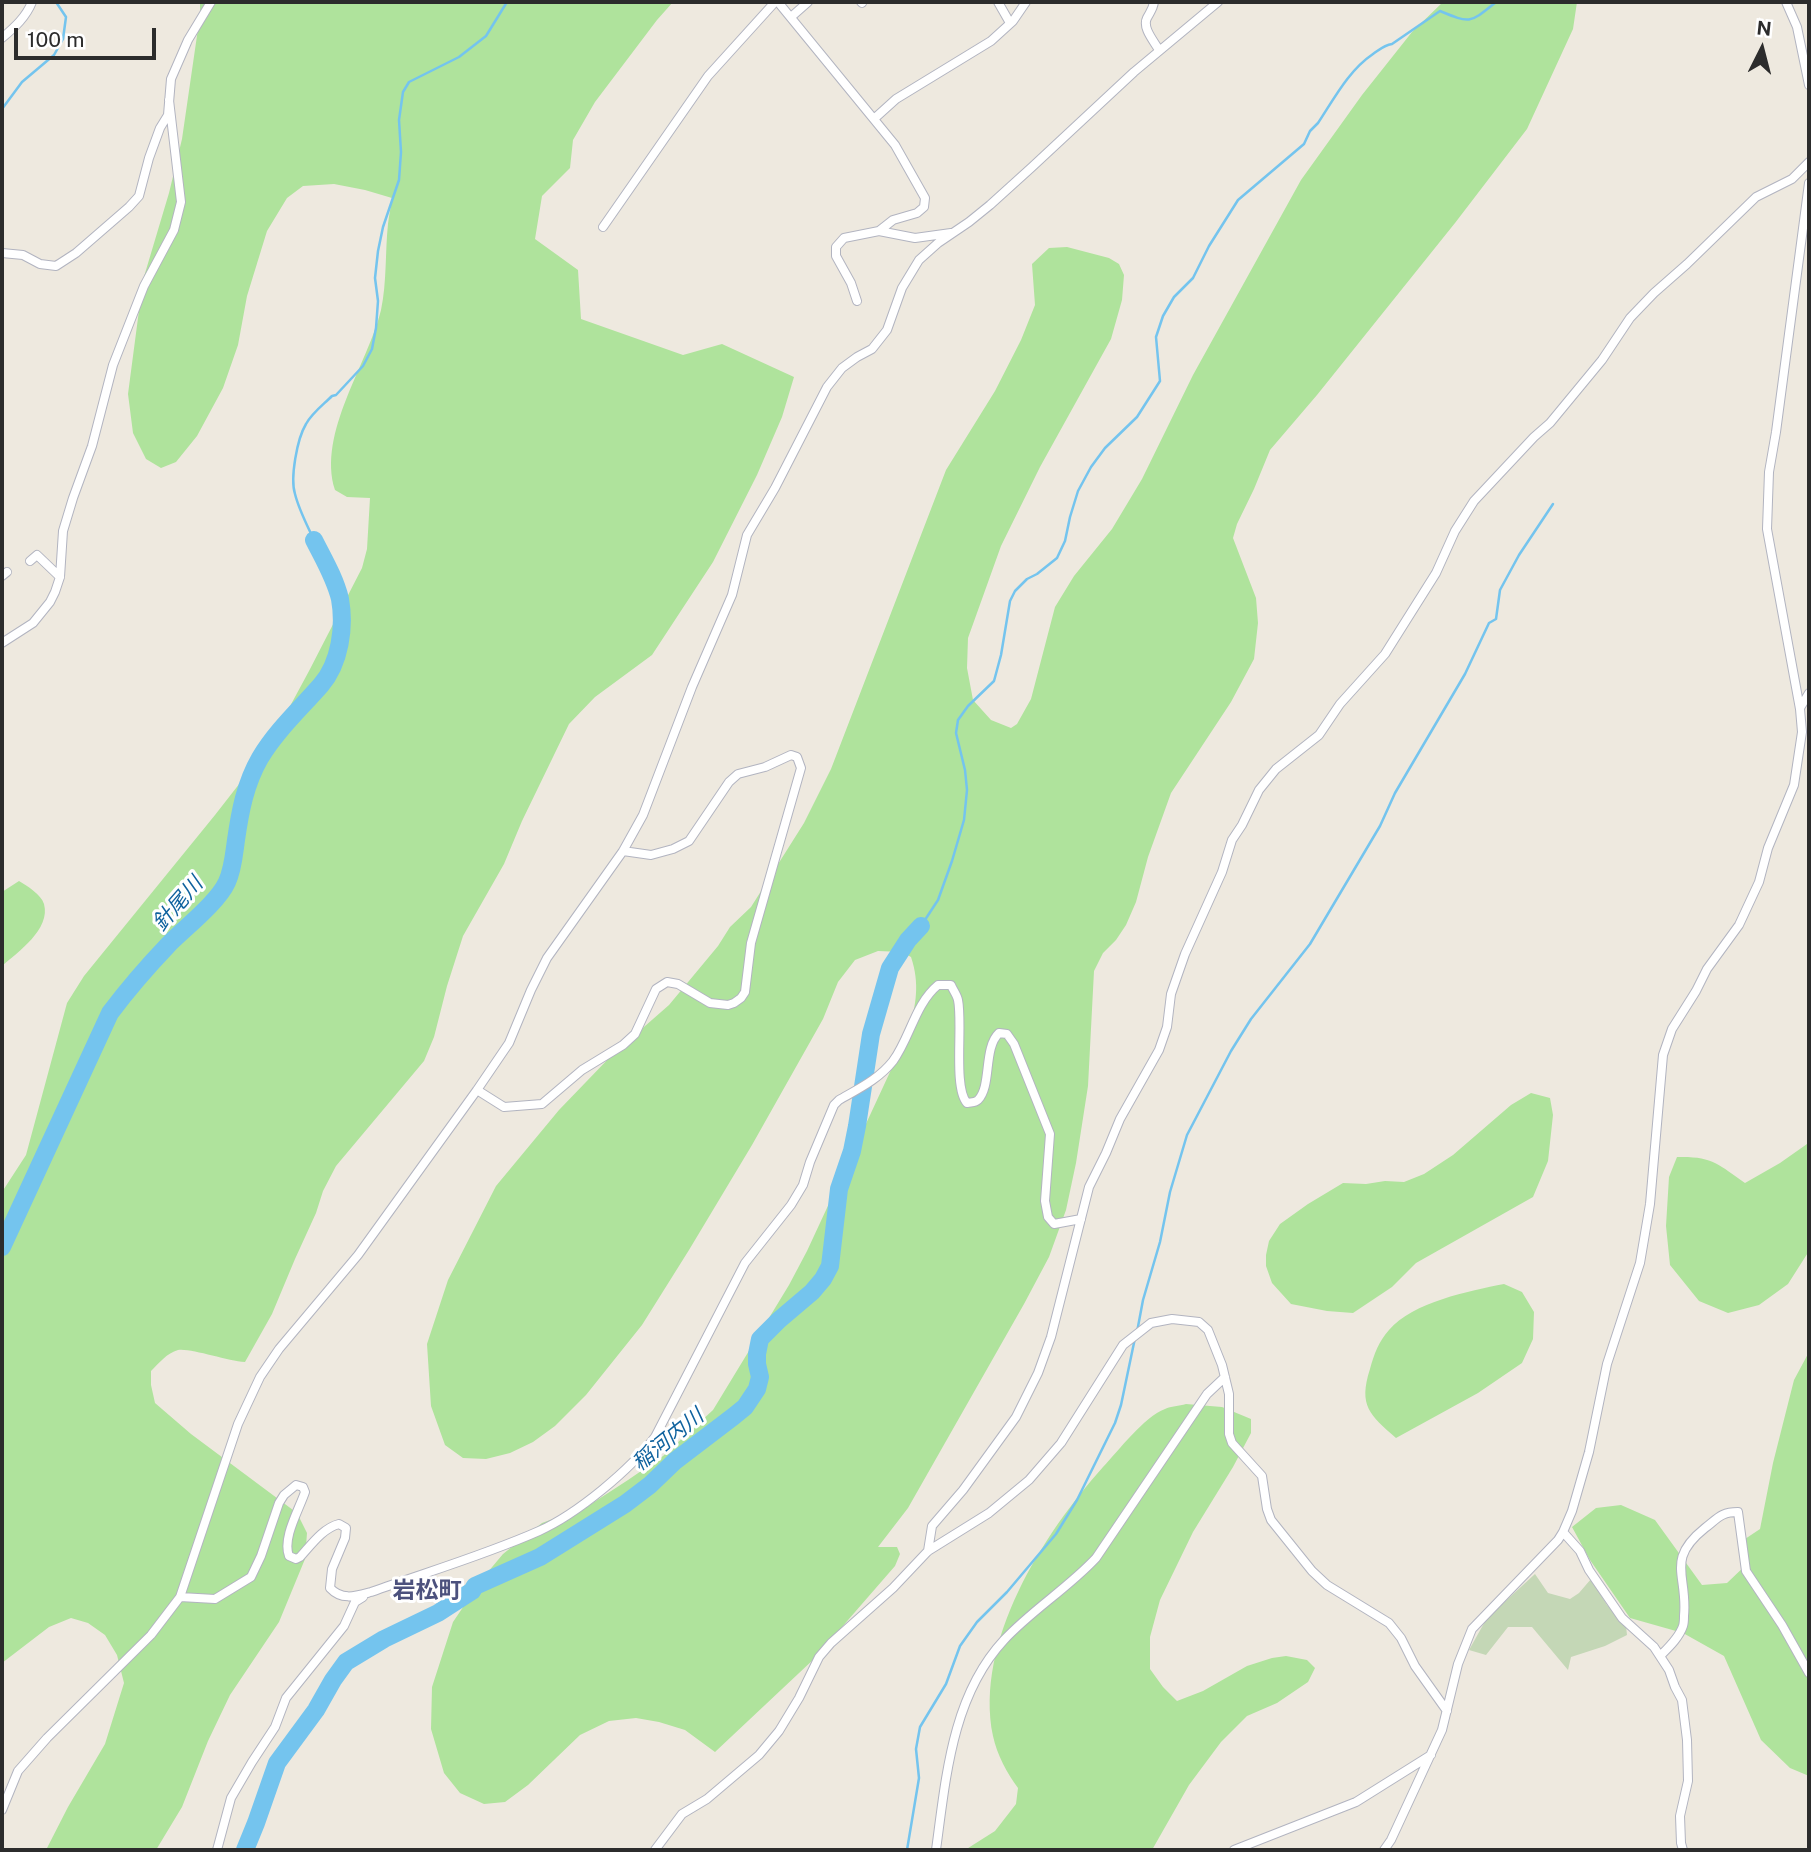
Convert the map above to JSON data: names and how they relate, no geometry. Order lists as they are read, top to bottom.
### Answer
{
  "districts": ["岩松町"],
  "water": ["針尾川", "稲河内川"],
  "scale_bar": "100 m",
  "north": "top"
}
